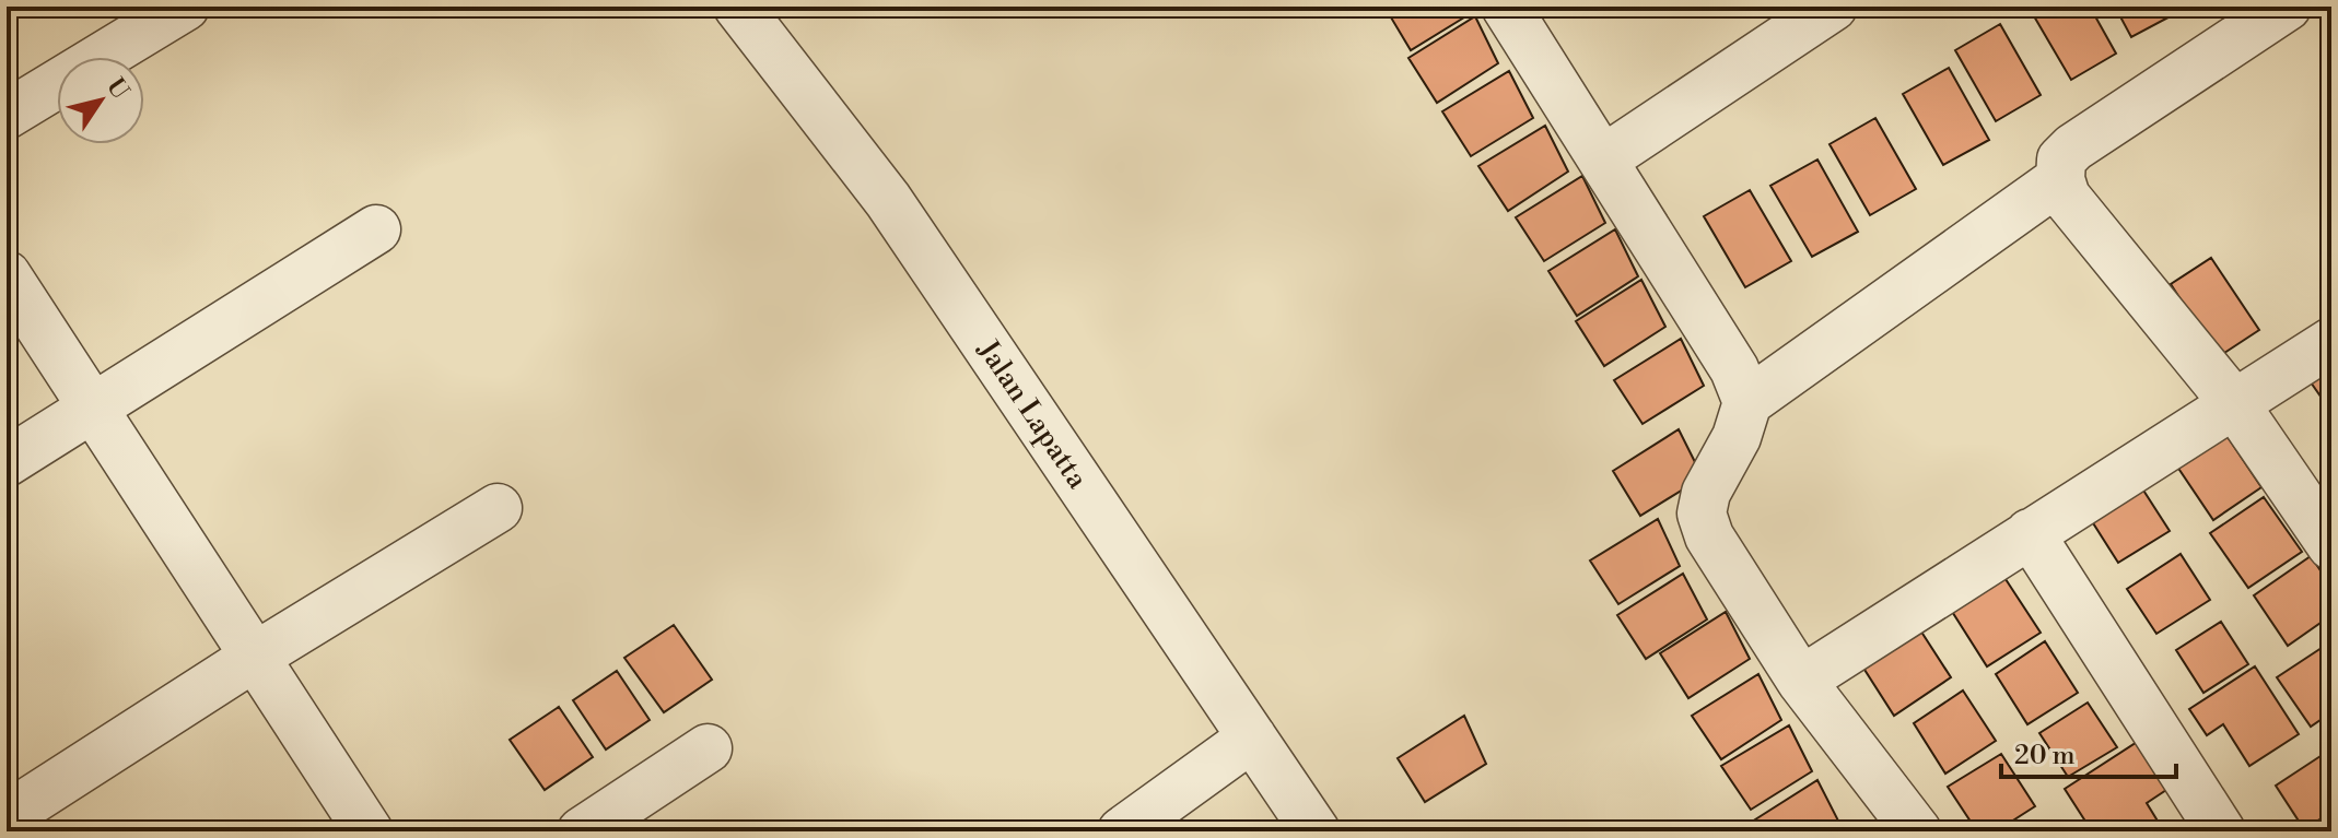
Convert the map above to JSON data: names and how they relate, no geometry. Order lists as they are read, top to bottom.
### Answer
{
  "streets": {
    "street": ["Jalan Lapatta"]
  },
  "scale_bar": "20 m",
  "north": "top right"
}
